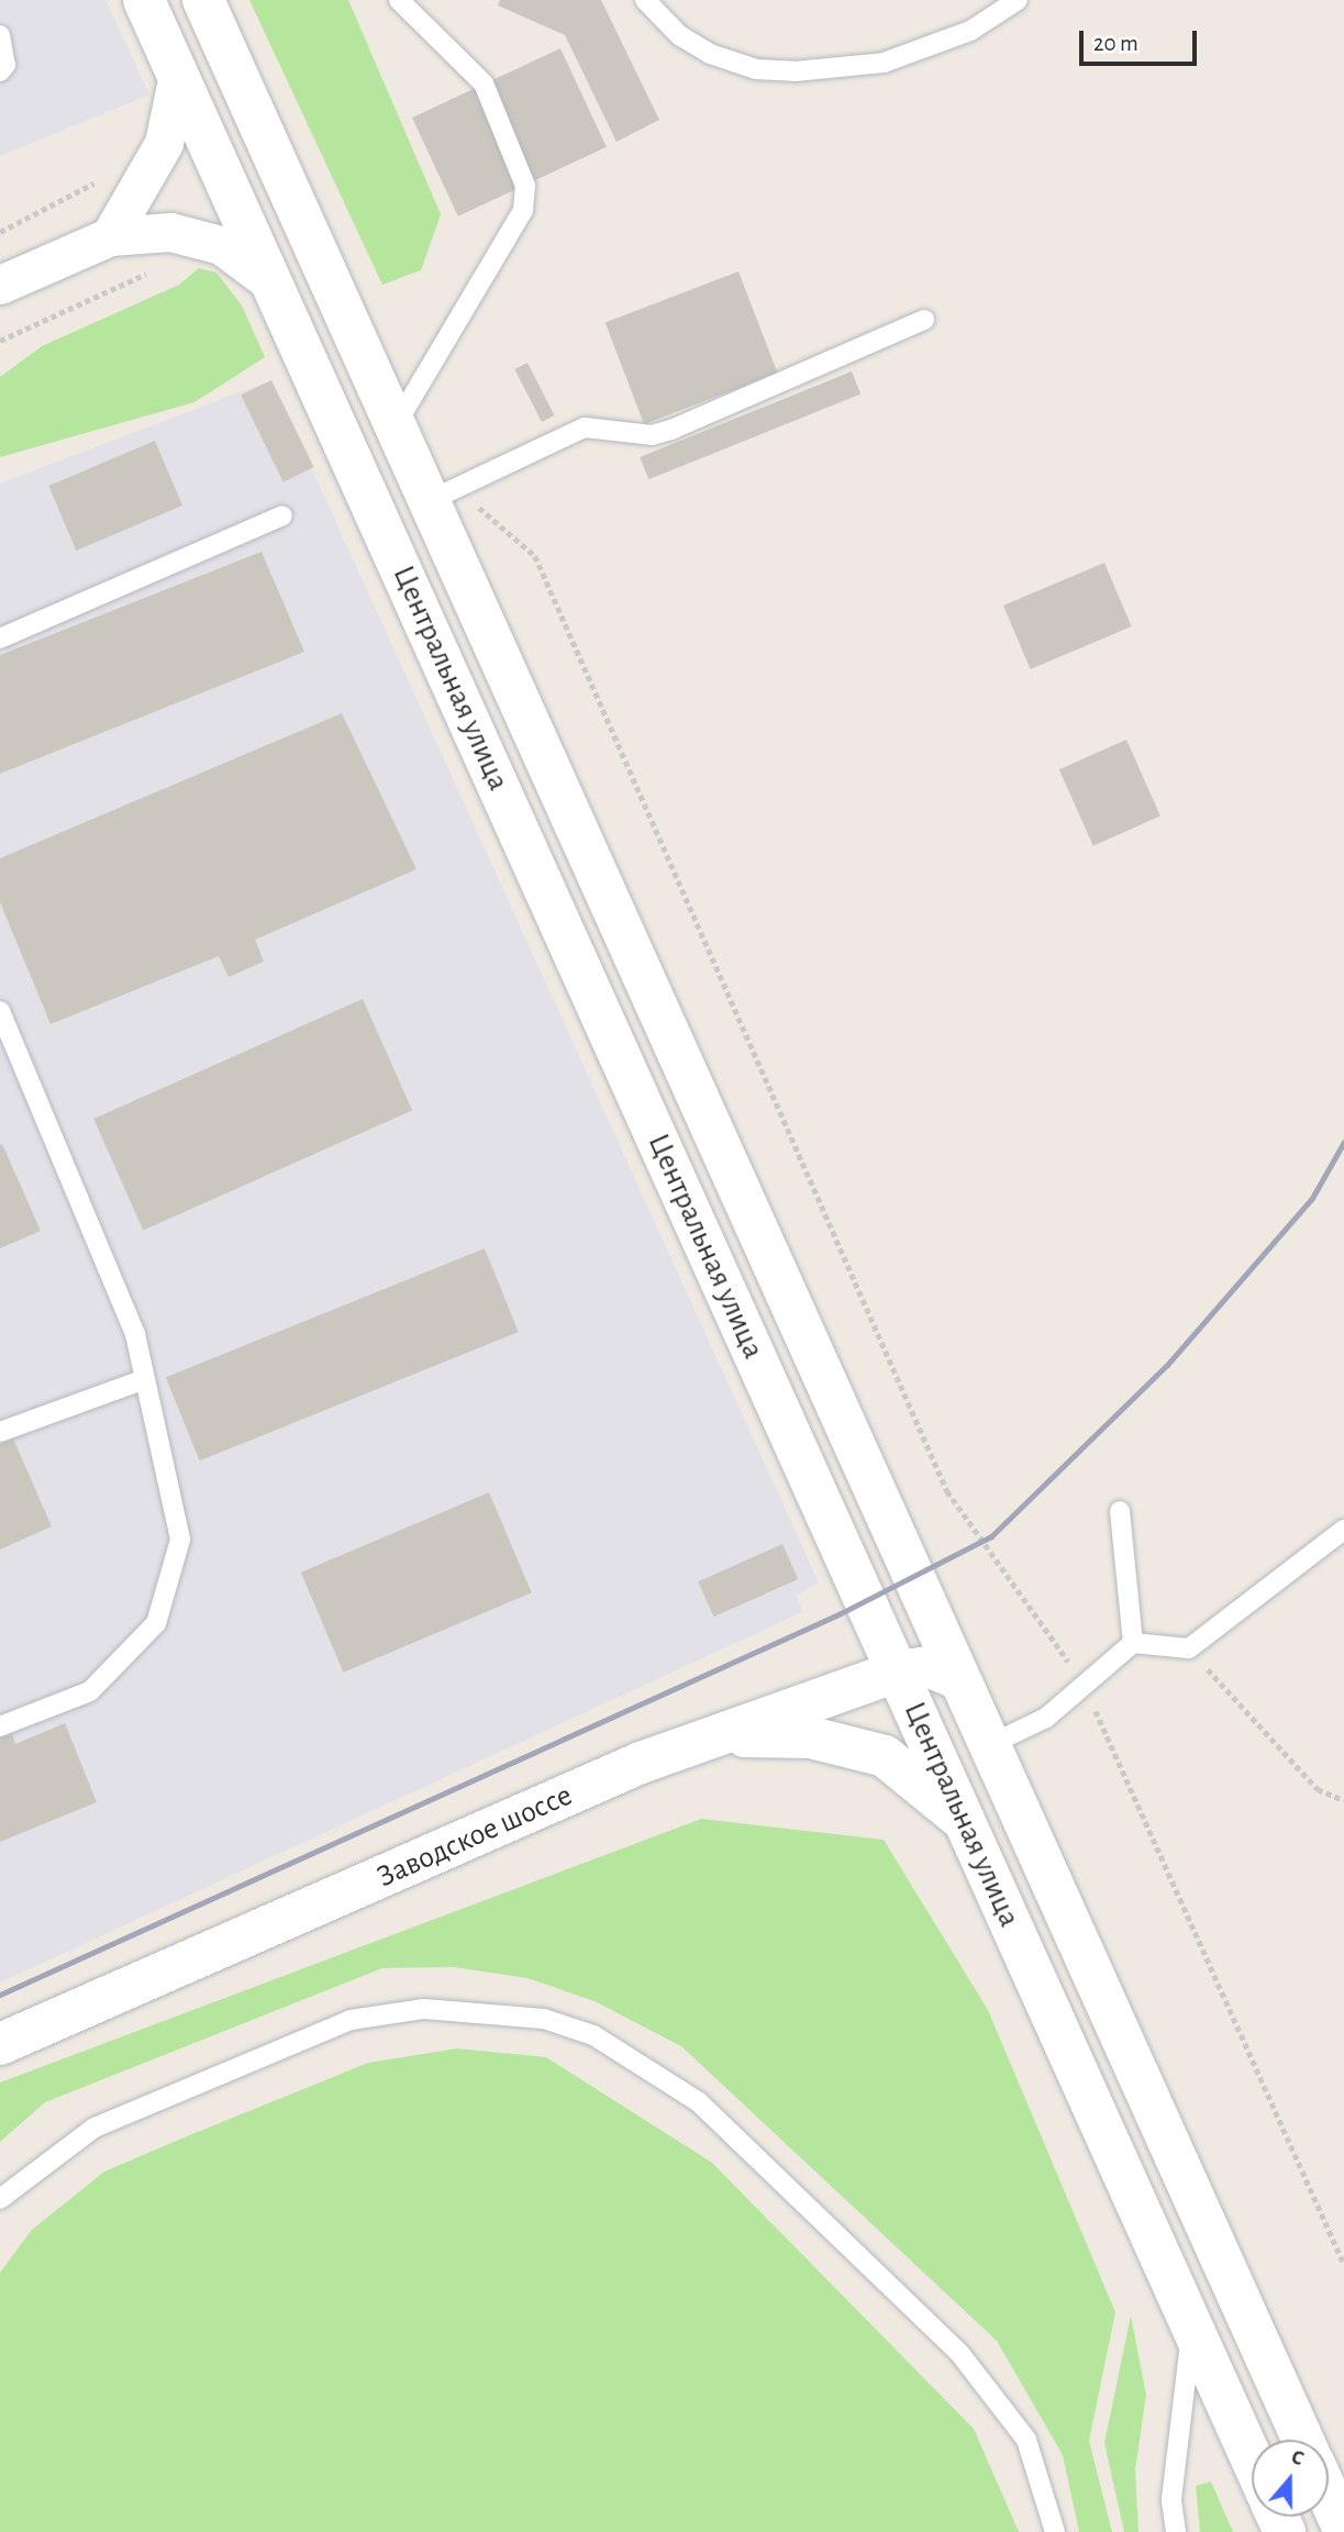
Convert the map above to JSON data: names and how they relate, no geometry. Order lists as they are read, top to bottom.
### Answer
{
  "streets": {
    "main road": ["Центральная улица", "Заводское шоссе"]
  },
  "crossings": [
    ["Центральная улица", "Заводское шоссе"]
  ],
  "scale_bar": "20 m",
  "north": "top"
}
